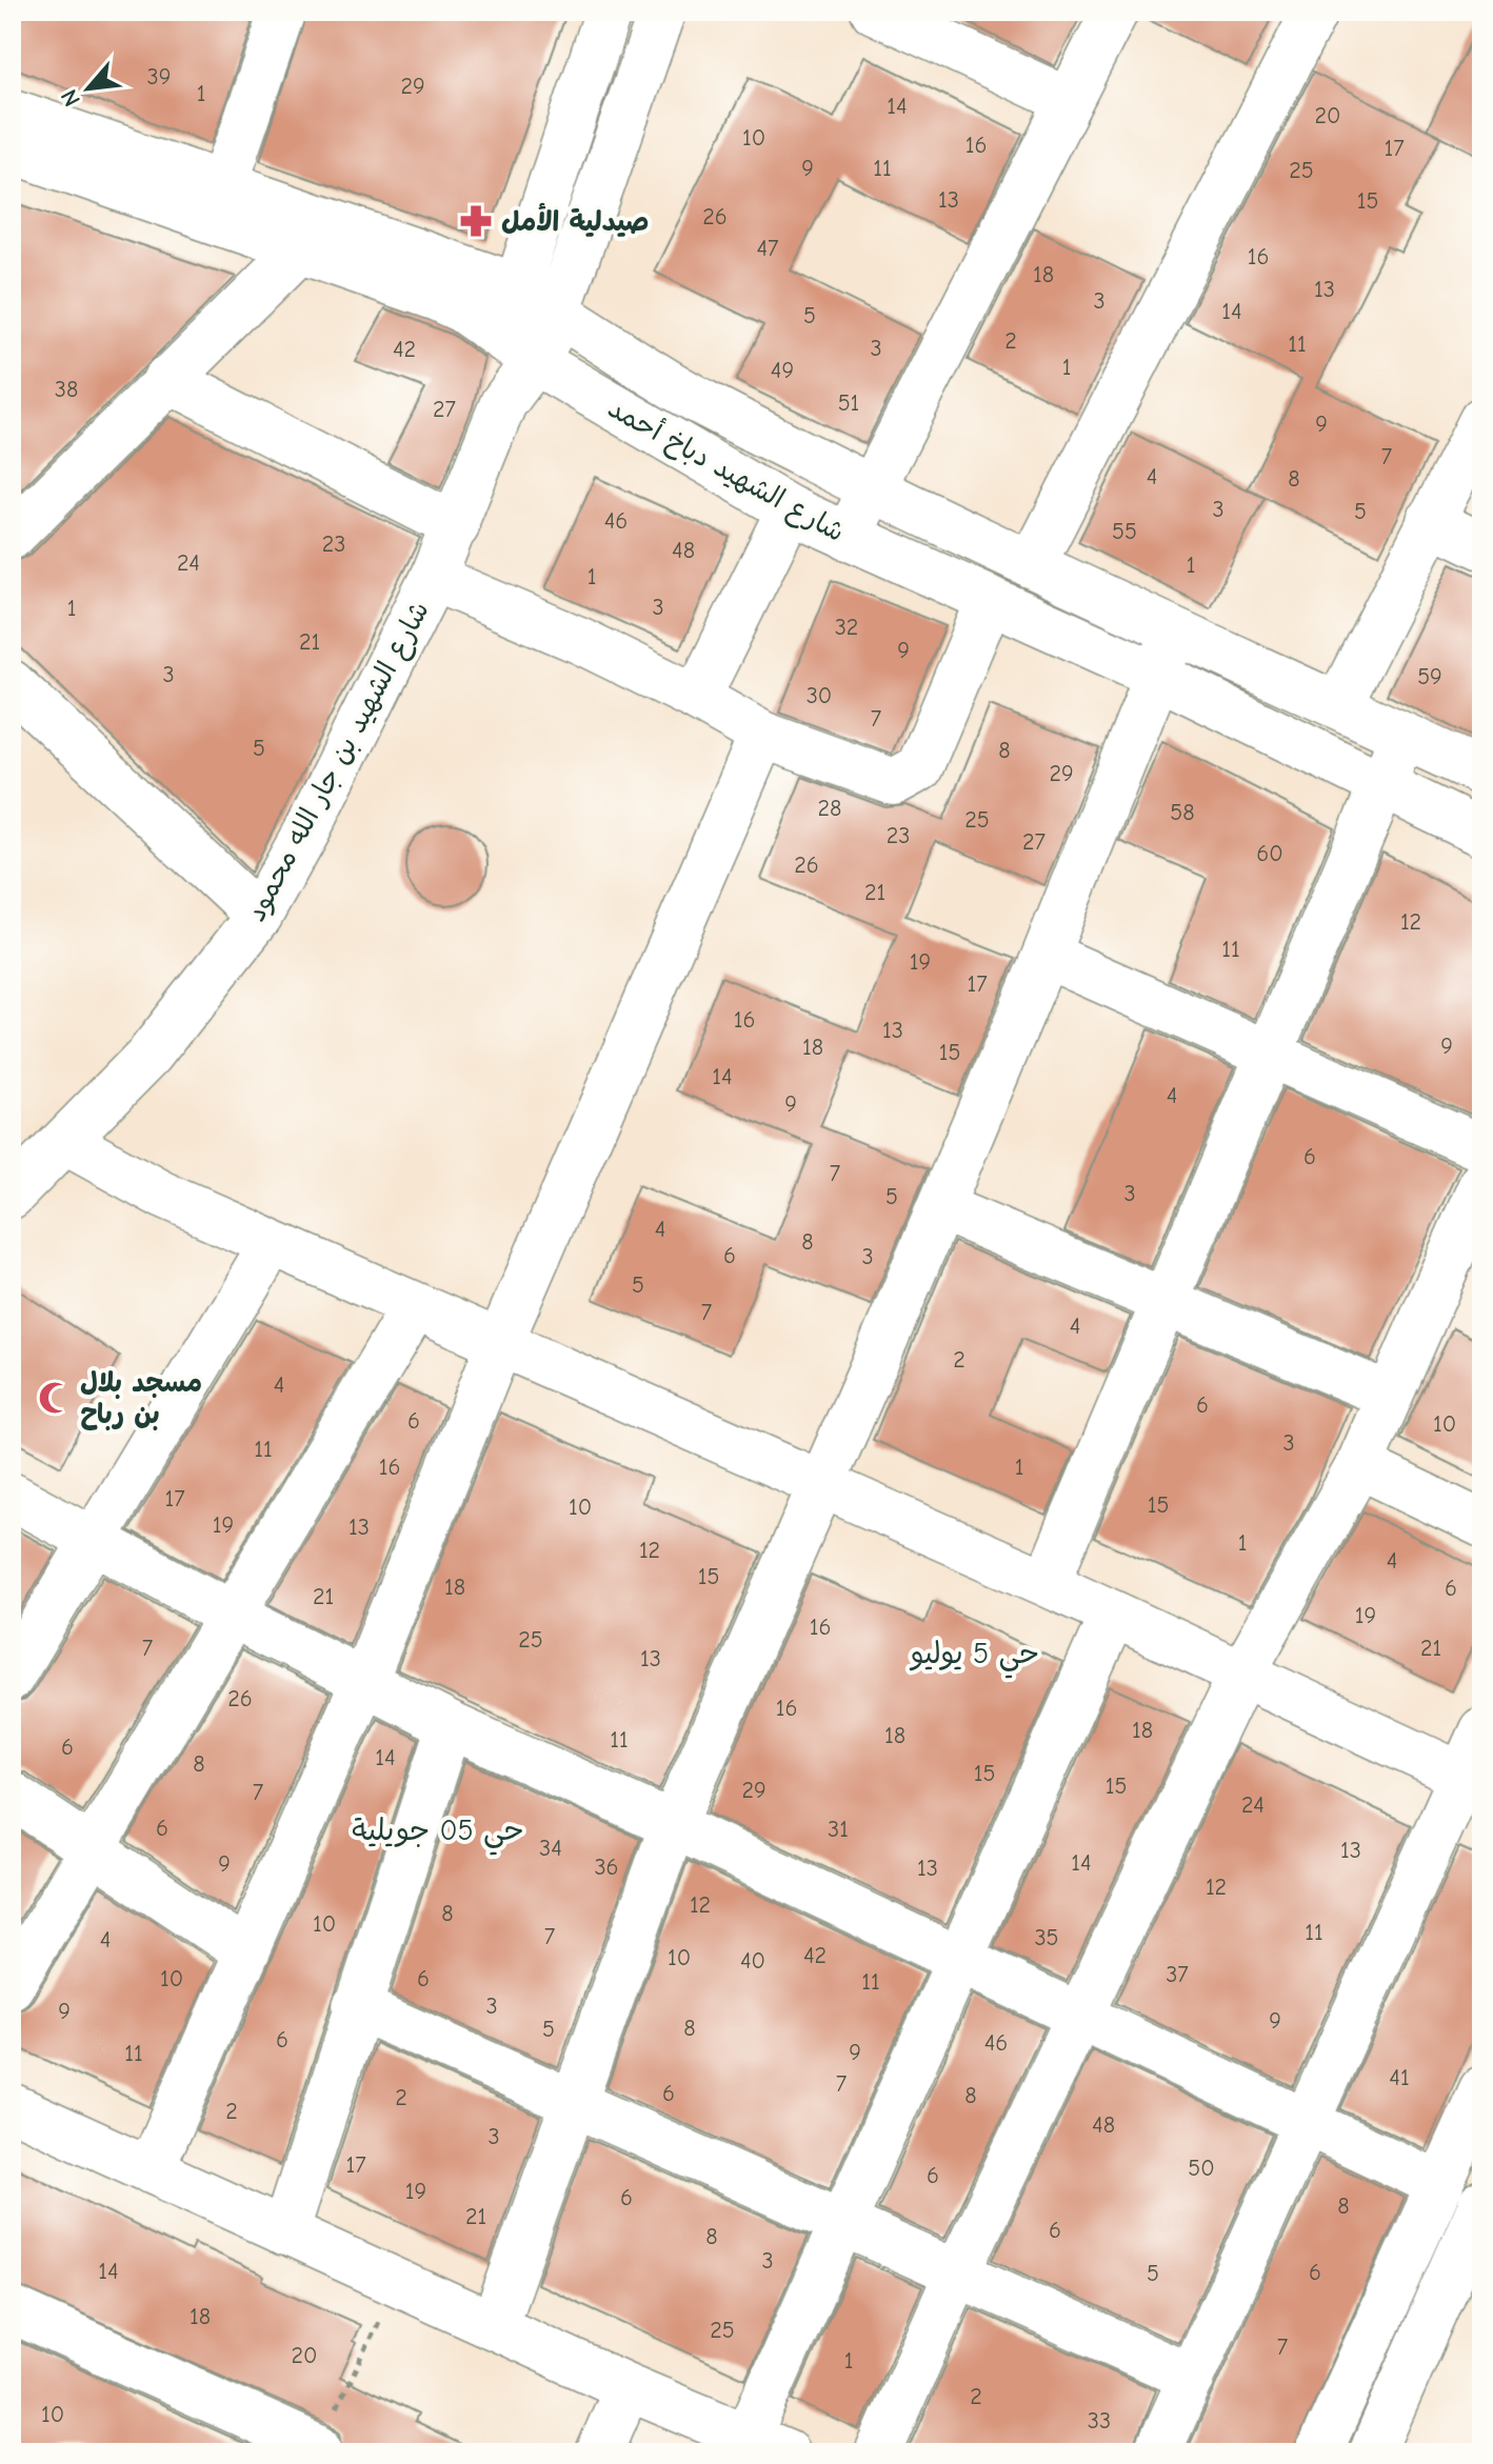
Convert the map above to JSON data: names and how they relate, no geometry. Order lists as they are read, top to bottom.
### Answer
{
  "streets": {
    "street": ["شارع الشهيد دباخ أحمد", "شارع الشهيد بن جار الله محمود"]
  },
  "crossings": [
    ["شارع الشهيد دباخ أحمد", "شارع الشهيد بن جار الله محمود"]
  ],
  "districts": ["حي 5 يوليو", "حي 05 جويلية"],
  "places": {
    "pharmacy": ["صيدلية الأمل"],
    "mosque": ["مسجد بلال بن رباح"]
  },
  "house_numbers": [
    "39",
    "29",
    "1",
    "14",
    "20",
    "10",
    "16",
    "17",
    "9",
    "11",
    "25",
    "13",
    "15",
    "26",
    "47",
    "16",
    "18",
    "13",
    "3",
    "14",
    "5",
    "2",
    "11",
    "3",
    "42",
    "1",
    "49",
    "38",
    "51",
    "27",
    "9",
    "7",
    "4",
    "8",
    "3",
    "5",
    "46",
    "55",
    "23",
    "48",
    "24",
    "1",
    "1",
    "3",
    "1",
    "32",
    "21",
    "9",
    "3",
    "59",
    "30",
    "7",
    "5",
    "8",
    "29",
    "28",
    "58",
    "25",
    "23",
    "27",
    "60",
    "26",
    "21",
    "12",
    "11",
    "19",
    "17",
    "16",
    "13",
    "9",
    "18",
    "15",
    "14",
    "4",
    "9",
    "6",
    "7",
    "3",
    "5",
    "4",
    "8",
    "6",
    "3",
    "5",
    "7",
    "4",
    "2",
    "4",
    "6",
    "6",
    "10",
    "3",
    "11",
    "16",
    "1",
    "17",
    "15",
    "10",
    "19",
    "13",
    "1",
    "12",
    "4",
    "15",
    "18",
    "6",
    "21",
    "19",
    "16",
    "25",
    "7",
    "21",
    "13",
    "26",
    "16",
    "18",
    "18",
    "11",
    "6",
    "14",
    "8",
    "15",
    "15",
    "29",
    "7",
    "24",
    "6",
    "31",
    "34",
    "13",
    "14",
    "9",
    "36",
    "13",
    "12",
    "12",
    "8",
    "10",
    "11",
    "7",
    "35",
    "4",
    "42",
    "10",
    "40",
    "37",
    "10",
    "6",
    "11",
    "3",
    "9",
    "9",
    "8",
    "5",
    "6",
    "46",
    "9",
    "11",
    "41",
    "7",
    "6",
    "8",
    "2",
    "2",
    "48",
    "3",
    "17",
    "50",
    "6",
    "19",
    "6",
    "8",
    "21",
    "6",
    "8",
    "3",
    "14",
    "6",
    "5",
    "18",
    "25",
    "7",
    "20",
    "1",
    "2",
    "10",
    "33"
  ],
  "north": "bottom left"
}
